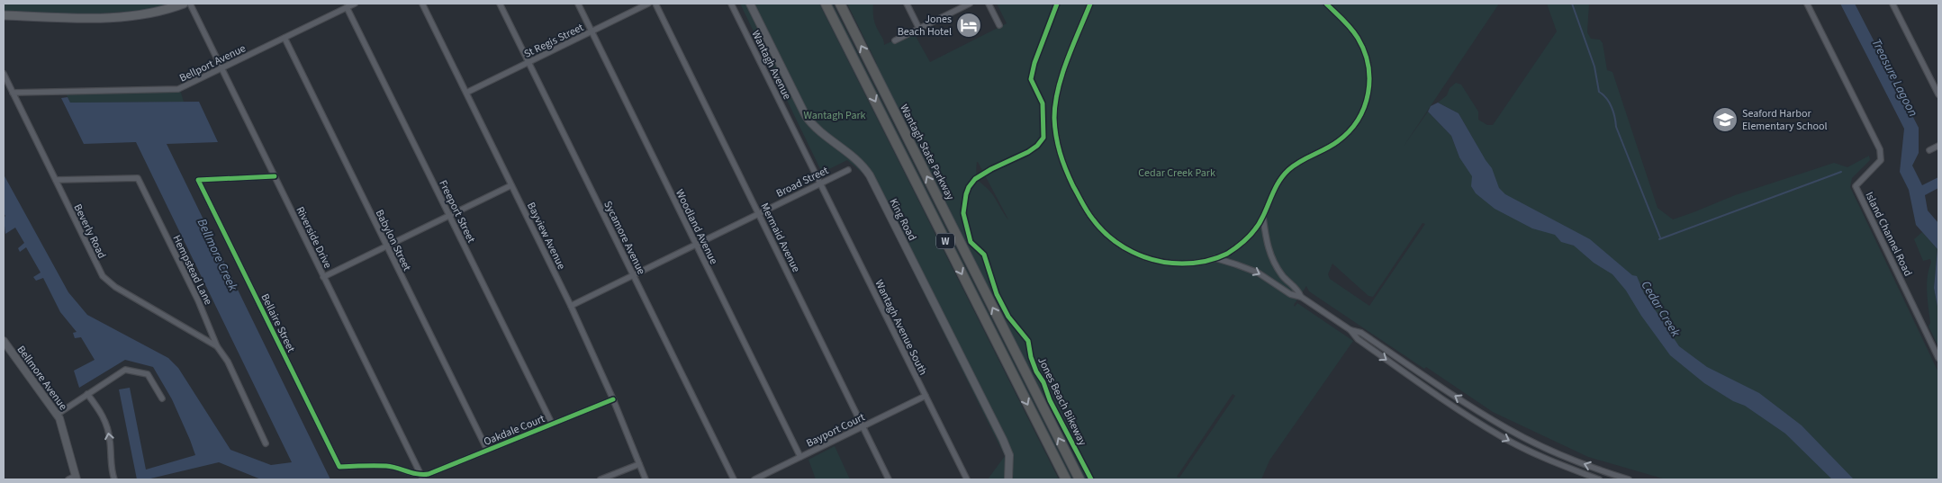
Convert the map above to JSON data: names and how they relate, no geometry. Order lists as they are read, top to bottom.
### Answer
{
  "streets": {
    "highway": ["Wantagh State Parkway", "W"],
    "street": [
      "St Regis Street",
      "Bellport Avenue",
      "Wantagh Avenue",
      "Broad Street",
      "Freeport Street",
      "King Road",
      "Woodland Avenue",
      "Beverly Road",
      "Island Channel Road",
      "Bayview Avenue",
      "Riverside Drive",
      "Sycamore Avenue",
      "Mermaid Avenue",
      "Babylon Street",
      "Hempstead Lane",
      "Bellaire Street",
      "Wantagh Avenue South",
      "Bellmore Avenue",
      "Oakdale Court",
      "Bayport Court"
    ],
    "cycle path": ["Jones Beach Bikeway"]
  },
  "crossings": [
    ["St Regis Street", "Woodland Avenue"],
    ["St Regis Street", "Bayview Avenue"],
    ["St Regis Street", "Sycamore Avenue"],
    ["Bellport Avenue", "Freeport Street"],
    ["Bellport Avenue", "Beverly Road"],
    ["Bellport Avenue", "Riverside Drive"],
    ["Bellport Avenue", "Babylon Street"],
    ["Wantagh Avenue", "Broad Street"],
    ["Wantagh Avenue", "Wantagh Avenue South"],
    ["Broad Street", "Woodland Avenue"],
    ["Broad Street", "Bayview Avenue"],
    ["Broad Street", "Sycamore Avenue"],
    ["Broad Street", "Mermaid Avenue"],
    ["Broad Street", "Wantagh Avenue South"],
    ["Freeport Street", "Oakdale Court"],
    ["Woodland Avenue", "Bayport Court"],
    ["Beverly Road", "Hempstead Lane"],
    ["Bayview Avenue", "Oakdale Court"],
    ["Riverside Drive", "Bellaire Street"],
    ["Riverside Drive", "Oakdale Court"],
    ["Mermaid Avenue", "Bayport Court"],
    ["Babylon Street", "Oakdale Court"],
    ["Bellaire Street", "Oakdale Court"],
    ["Wantagh Avenue South", "Bayport Court"]
  ],
  "water": ["Treasure Lagoon", "Bellmore Creek", "Cedar Creek"],
  "parks": ["Wantagh Park", "Cedar Creek Park"],
  "places": {
    "hotel": ["Jones Beach Hotel"],
    "school or university": ["Seaford Harbor Elementary School"]
  }
}
